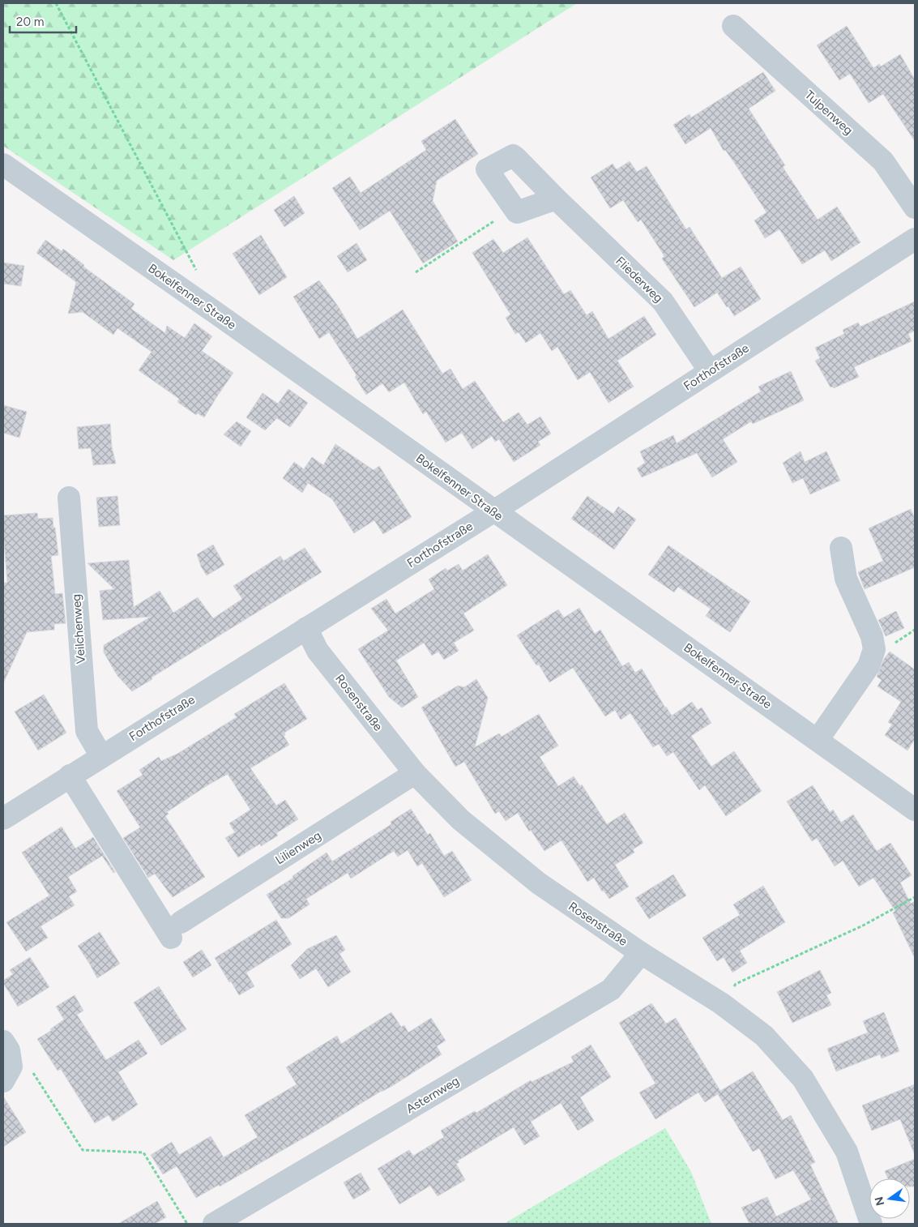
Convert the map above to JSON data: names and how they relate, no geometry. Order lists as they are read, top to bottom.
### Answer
{
  "streets": {
    "street": [
      "Tulpenweg",
      "Fliederweg",
      "Bokelfenner Straße",
      "Forthofstraße",
      "Veilchenweg",
      "Rosenstraße",
      "Lilienweg",
      "Asternweg"
    ]
  },
  "crossings": [
    ["Fliederweg", "Forthofstraße"],
    ["Bokelfenner Straße", "Forthofstraße"],
    ["Forthofstraße", "Veilchenweg"],
    ["Forthofstraße", "Rosenstraße"],
    ["Forthofstraße", "Lilienweg"],
    ["Rosenstraße", "Lilienweg"],
    ["Rosenstraße", "Asternweg"]
  ],
  "scale_bar": "20 m",
  "north": "left"
}
